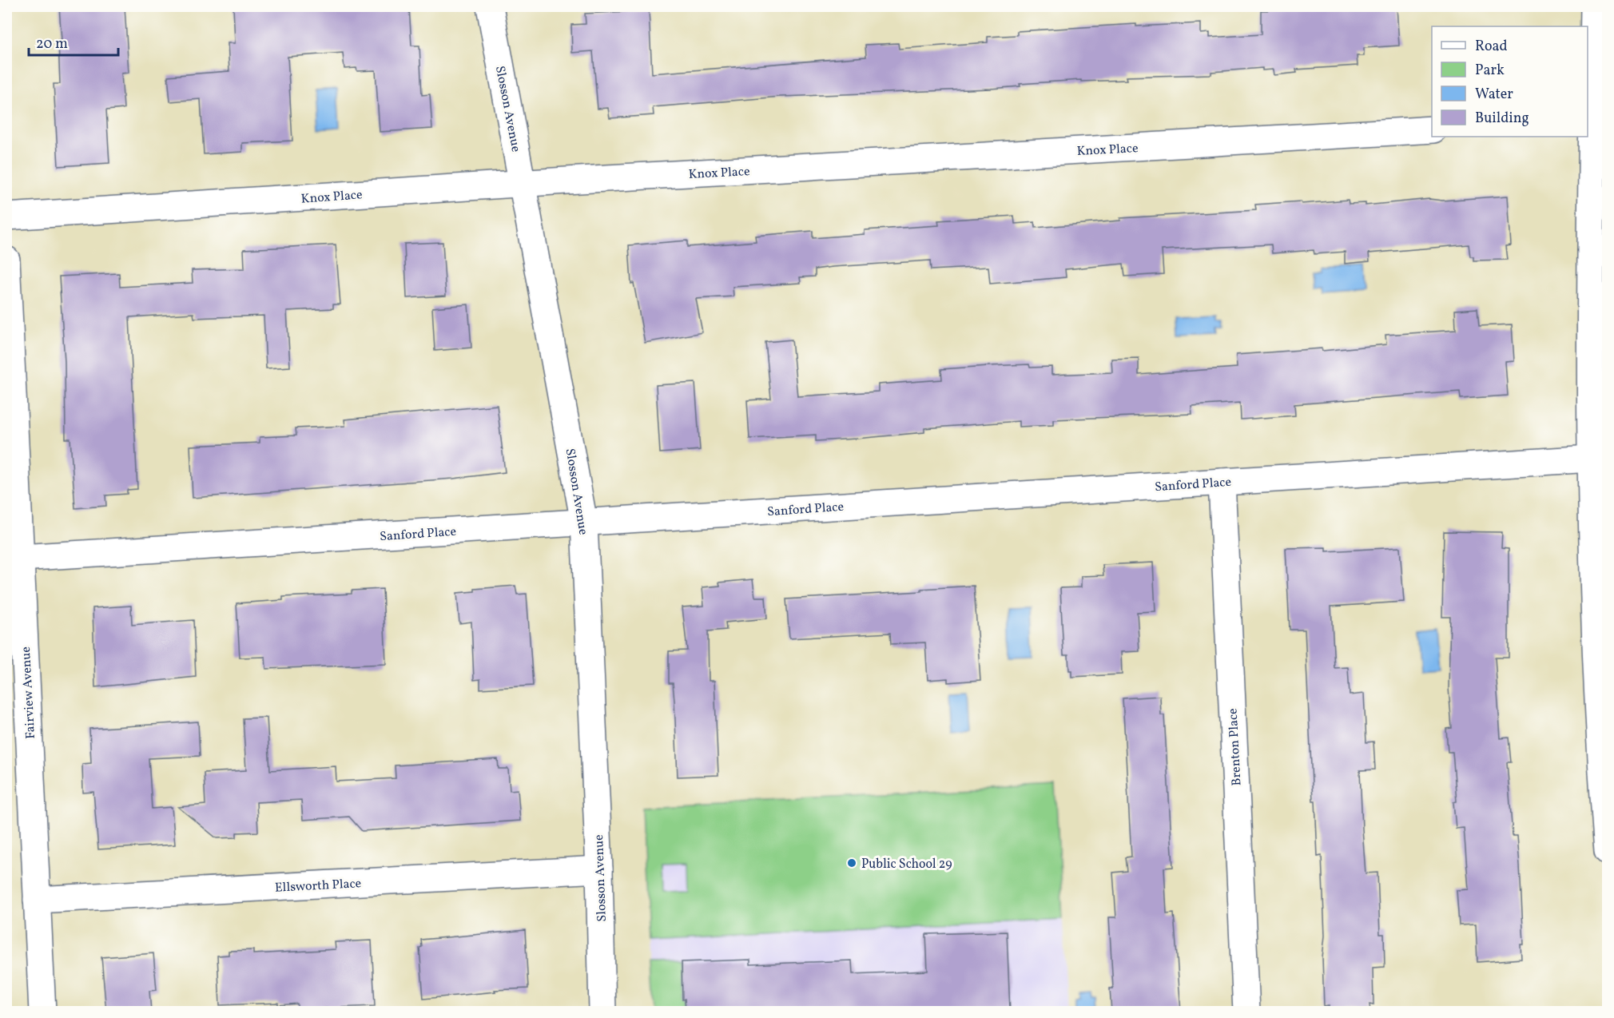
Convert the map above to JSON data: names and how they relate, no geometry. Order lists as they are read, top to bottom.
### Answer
{
  "streets": {
    "street": [
      "Slosson Avenue",
      "Knox Place",
      "Sanford Place",
      "Fairview Avenue",
      "Brenton Place",
      "Ellsworth Place"
    ]
  },
  "crossings": [
    ["Slosson Avenue", "Knox Place"],
    ["Slosson Avenue", "Sanford Place"],
    ["Slosson Avenue", "Ellsworth Place"],
    ["Sanford Place", "Fairview Avenue"],
    ["Sanford Place", "Brenton Place"],
    ["Fairview Avenue", "Ellsworth Place"]
  ],
  "places": ["Public School 29"],
  "legend": [
    "Road",
    "Park",
    "Water",
    "Building"
  ],
  "scale_bar": "20 m"
}
